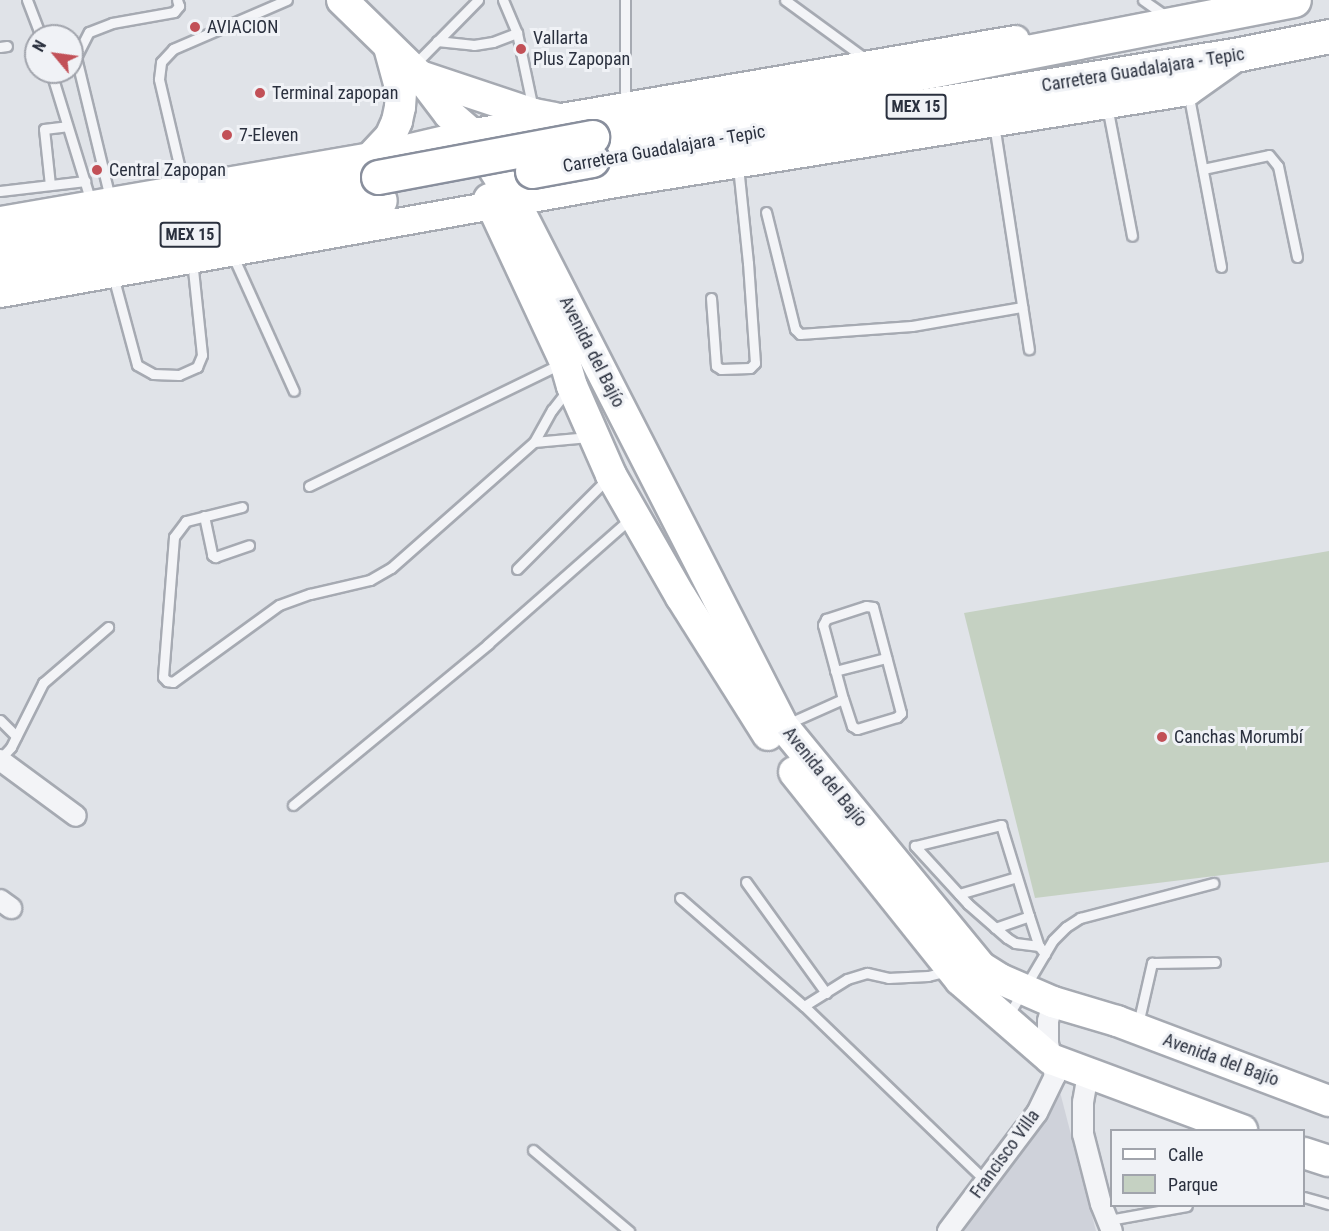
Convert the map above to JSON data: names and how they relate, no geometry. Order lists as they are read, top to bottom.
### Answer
{
  "streets": {
    "highway": ["Carretera Guadalajara - Tepic", "MEX 15"],
    "main road": ["Avenida del Bajío"],
    "street": ["Francisco Villa"]
  },
  "crossings": [
    ["Avenida del Bajío", "Francisco Villa"]
  ],
  "places": [
    "AVIACION",
    "Vallarta Plus Zapopan",
    "Terminal zapopan",
    "7-Eleven",
    "Central Zapopan",
    "Canchas Morumbí"
  ],
  "legend": ["Calle", "Parque"],
  "north": "top left"
}
